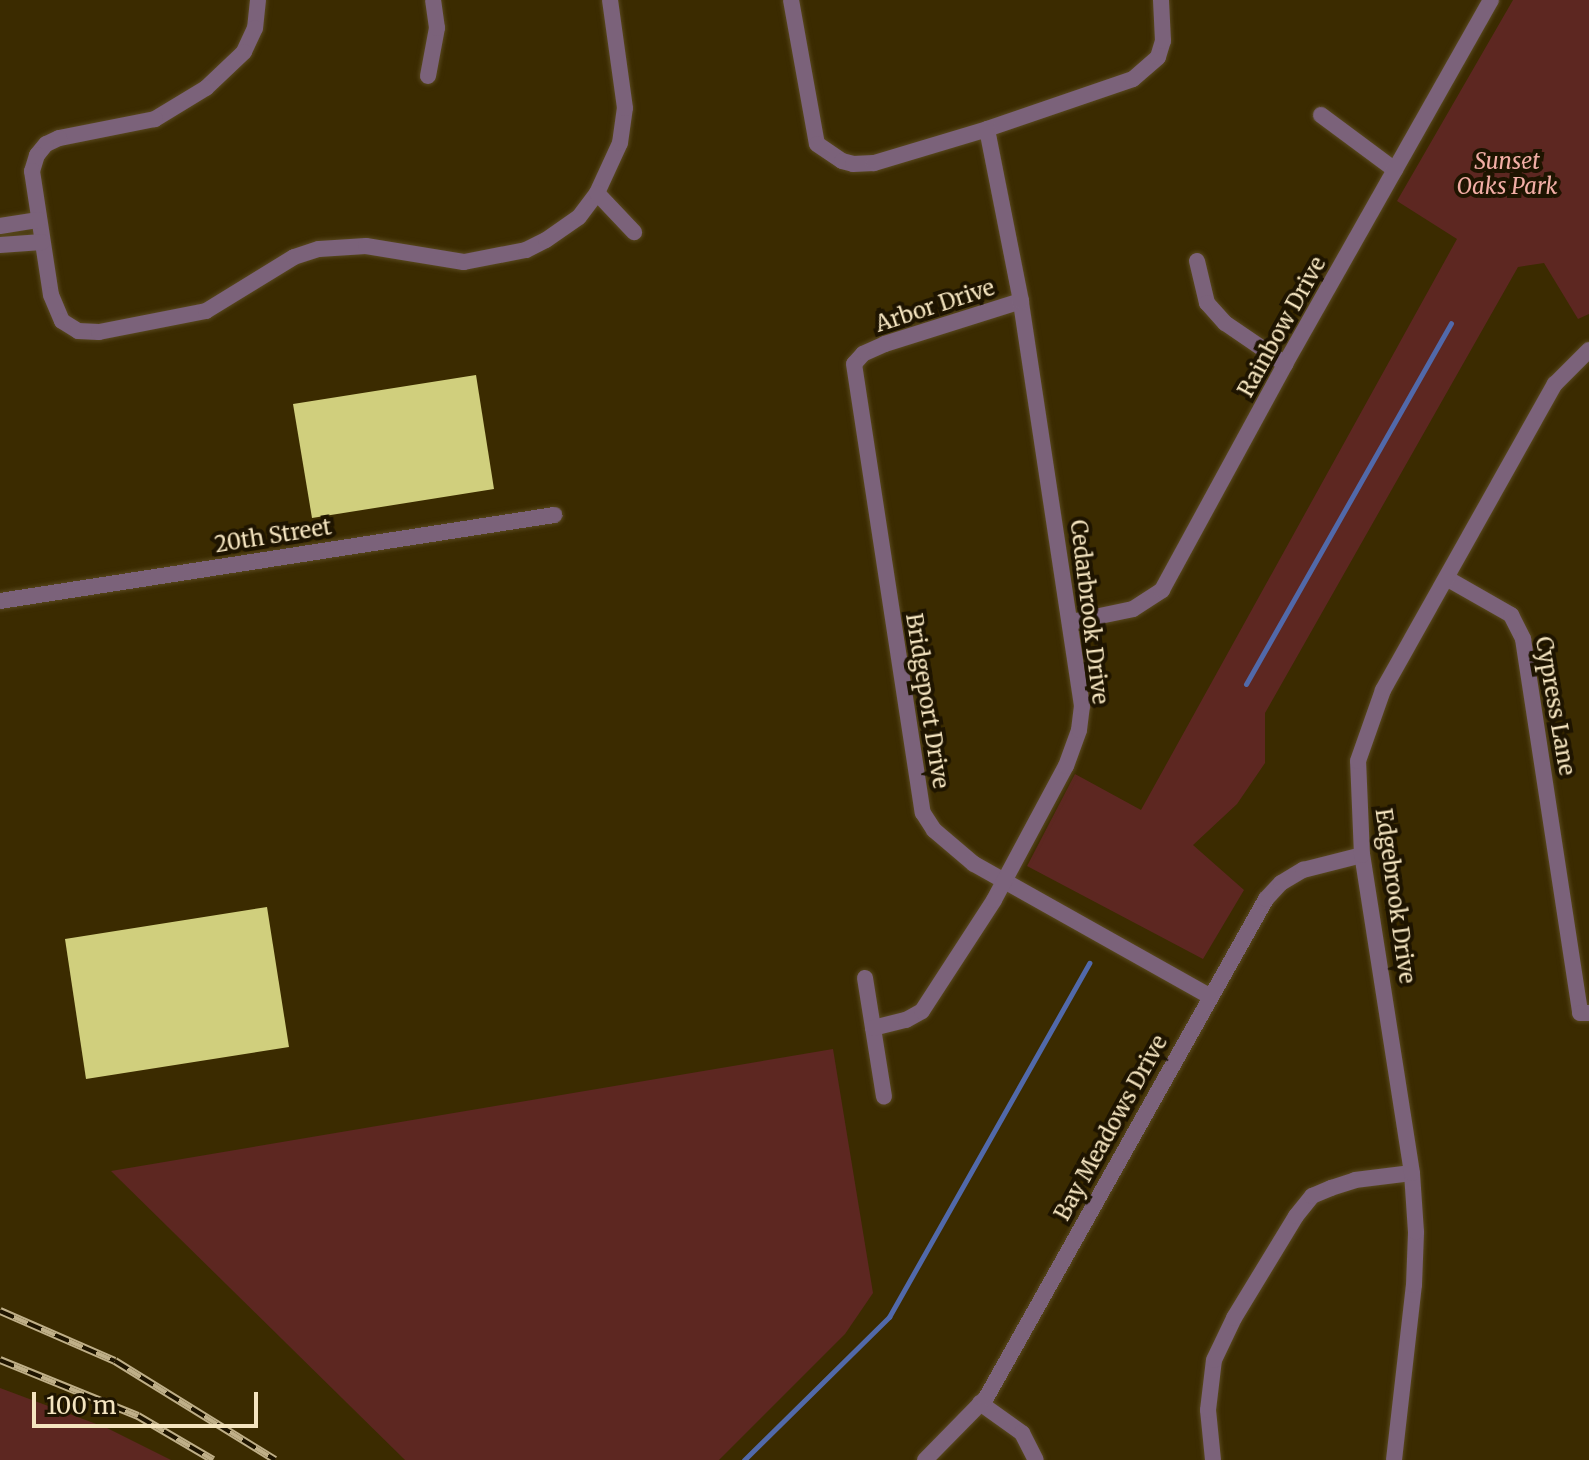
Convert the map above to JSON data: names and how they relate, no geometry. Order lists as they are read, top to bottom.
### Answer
{
  "streets": {
    "street": [
      "Arbor Drive",
      "Rainbow Drive",
      "20th Street",
      "Cedarbrook Drive",
      "Bridgeport Drive",
      "Cypress Lane",
      "Edgebrook Drive",
      "Bay Meadows Drive"
    ]
  },
  "crossings": [
    ["Arbor Drive", "Cedarbrook Drive"],
    ["Arbor Drive", "Bridgeport Drive"],
    ["Rainbow Drive", "Cedarbrook Drive"],
    ["Cedarbrook Drive", "Bridgeport Drive"],
    ["Bridgeport Drive", "Bay Meadows Drive"],
    ["Cypress Lane", "Edgebrook Drive"],
    ["Edgebrook Drive", "Bay Meadows Drive"]
  ],
  "parks": ["Sunset Oaks Park"],
  "scale_bar": "100 m"
}
